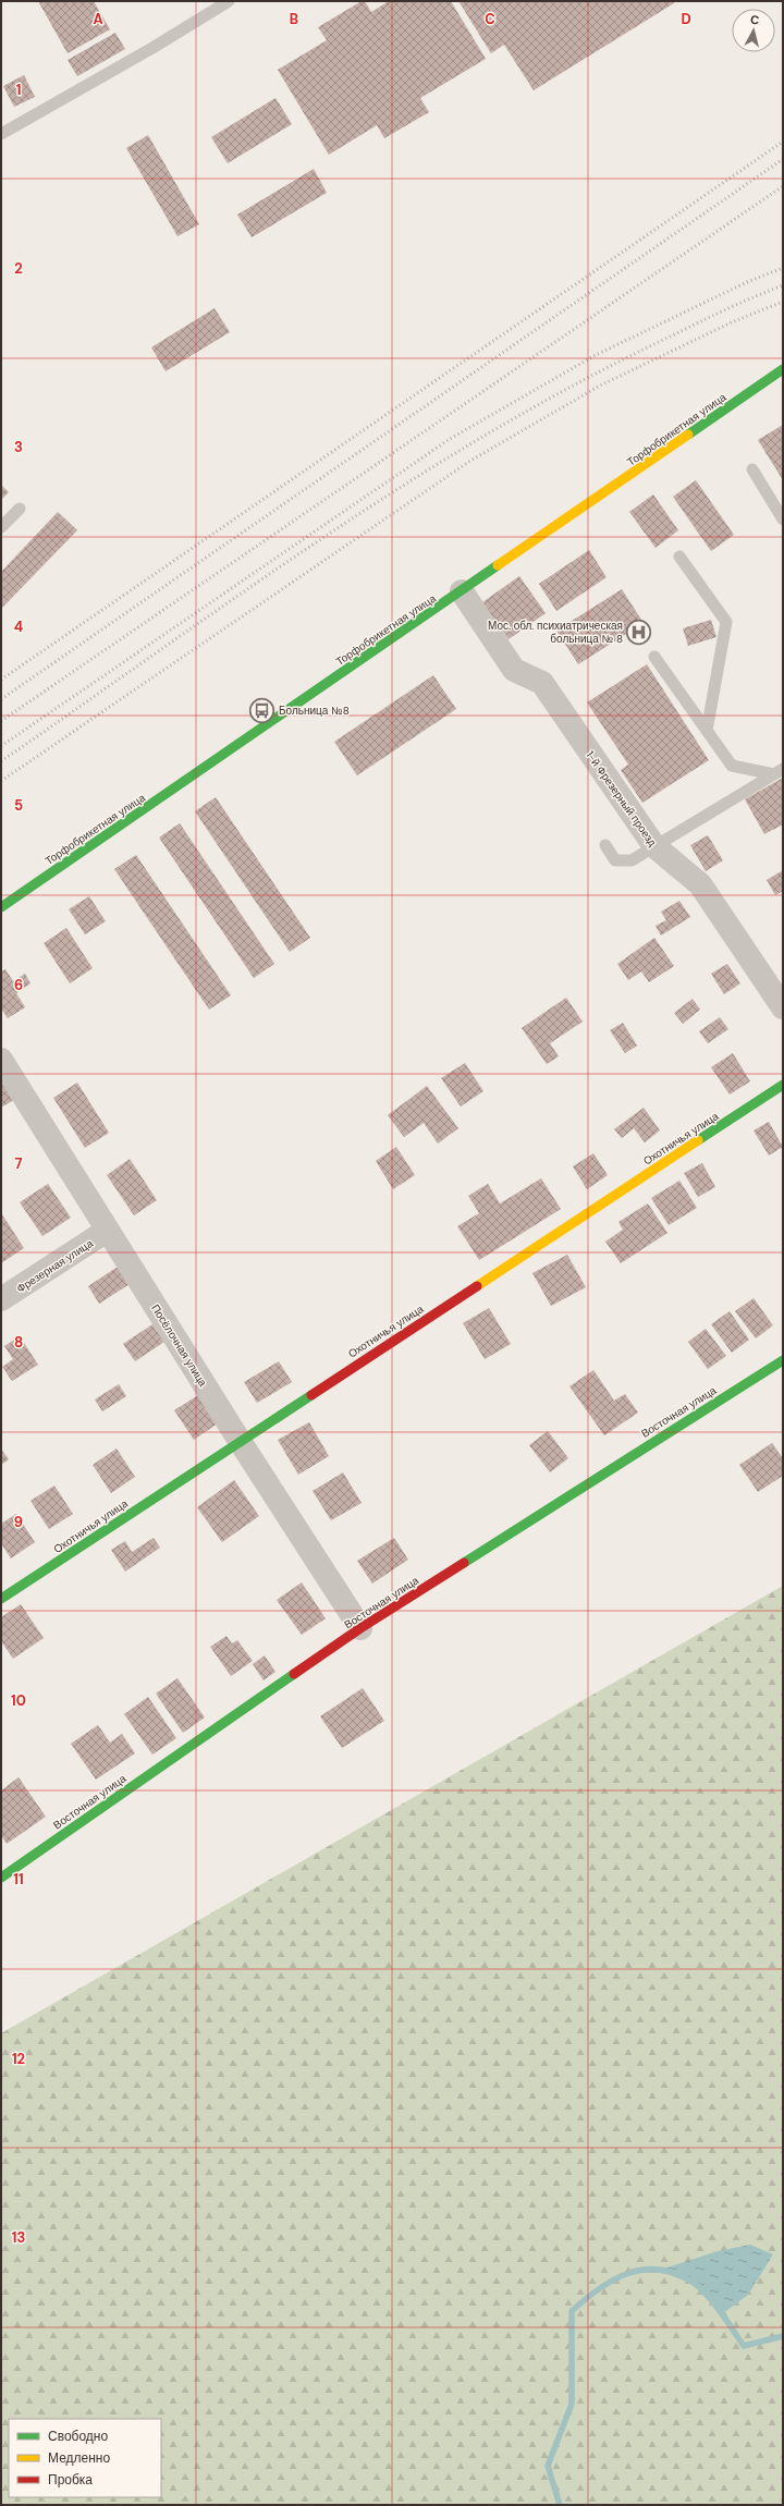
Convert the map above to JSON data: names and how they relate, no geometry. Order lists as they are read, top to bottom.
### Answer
{
  "streets": {
    "street": [
      "Торфобрикетная улица",
      "1-й Фрезерный проезд",
      "Охотничья улица",
      "Фрезерная улица",
      "Посёлочная улица",
      "Восточная улица"
    ]
  },
  "crossings": [
    ["Торфобрикетная улица", "1-й Фрезерный проезд"],
    ["Охотничья улица", "Посёлочная улица"],
    ["Фрезерная улица", "Посёлочная улица"],
    ["Посёлочная улица", "Восточная улица"]
  ],
  "places": {
    "hospital": ["Мос. обл. психиатрическая больница № 8"],
    "bus stop": ["Больница №8"]
  },
  "legend": ["Свободно", "Медленно", "Пробка"],
  "north": "top",
  "grid": {
    "columns": [
      "A",
      "B",
      "C",
      "D"
    ],
    "rows": [
      "1",
      "2",
      "3",
      "4",
      "5",
      "6",
      "7",
      "8",
      "9",
      "10",
      "11",
      "12",
      "13"
    ]
  }
}
